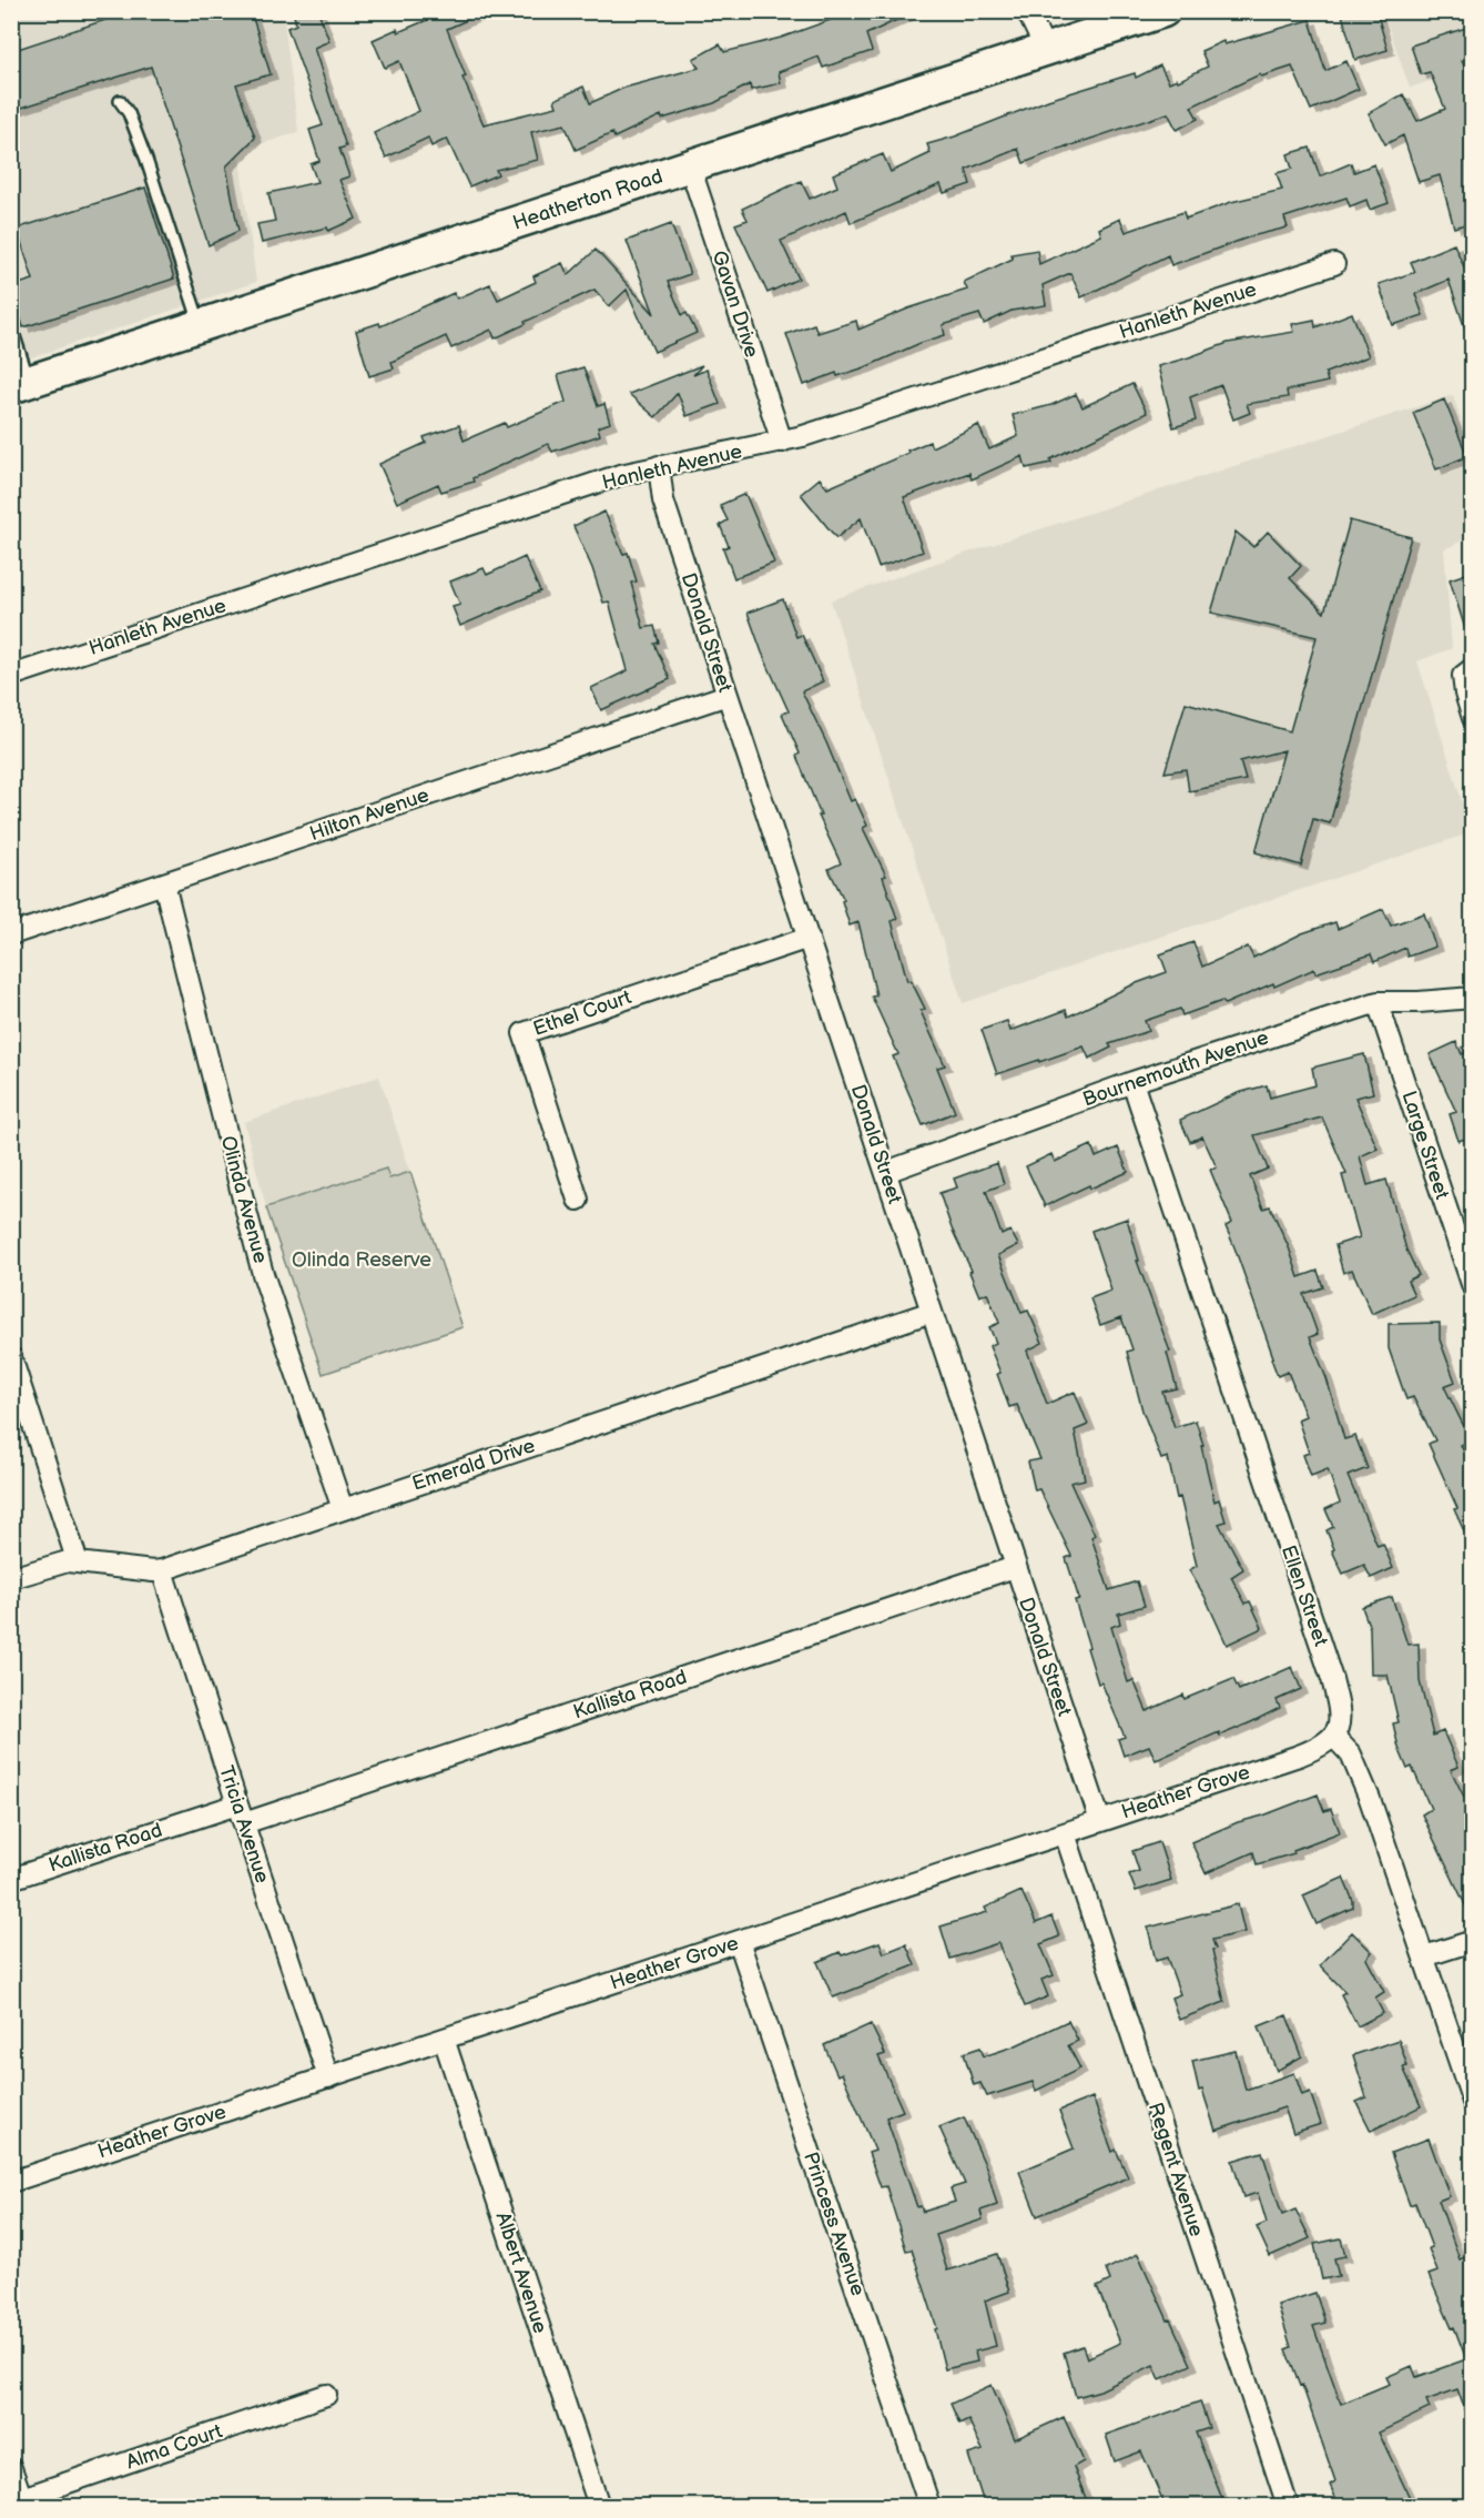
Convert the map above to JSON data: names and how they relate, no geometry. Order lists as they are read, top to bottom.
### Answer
{
  "streets": {
    "main road": ["Heatherton Road"],
    "street": [
      "Gavan Drive",
      "Hanleth Avenue",
      "Donald Street",
      "Hilton Avenue",
      "Ethel Court",
      "Bournemouth Avenue",
      "Large Street",
      "Olinda Avenue",
      "Emerald Drive",
      "Ellen Street",
      "Kallista Road",
      "Heather Grove",
      "Tricia Avenue",
      "Regent Avenue",
      "Princess Avenue",
      "Albert Avenue",
      "Alma Court"
    ]
  },
  "crossings": [
    ["Heatherton Road", "Gavan Drive"],
    ["Gavan Drive", "Hanleth Avenue"],
    ["Hanleth Avenue", "Donald Street"],
    ["Donald Street", "Hilton Avenue"],
    ["Donald Street", "Ethel Court"],
    ["Donald Street", "Bournemouth Avenue"],
    ["Donald Street", "Emerald Drive"],
    ["Donald Street", "Kallista Road"],
    ["Donald Street", "Heather Grove"],
    ["Hilton Avenue", "Olinda Avenue"],
    ["Bournemouth Avenue", "Large Street"],
    ["Bournemouth Avenue", "Ellen Street"],
    ["Olinda Avenue", "Emerald Drive"],
    ["Emerald Drive", "Tricia Avenue"],
    ["Ellen Street", "Heather Grove"],
    ["Kallista Road", "Tricia Avenue"],
    ["Heather Grove", "Tricia Avenue"],
    ["Heather Grove", "Regent Avenue"],
    ["Heather Grove", "Princess Avenue"],
    ["Heather Grove", "Albert Avenue"]
  ],
  "parks": ["Olinda Reserve"]
}
